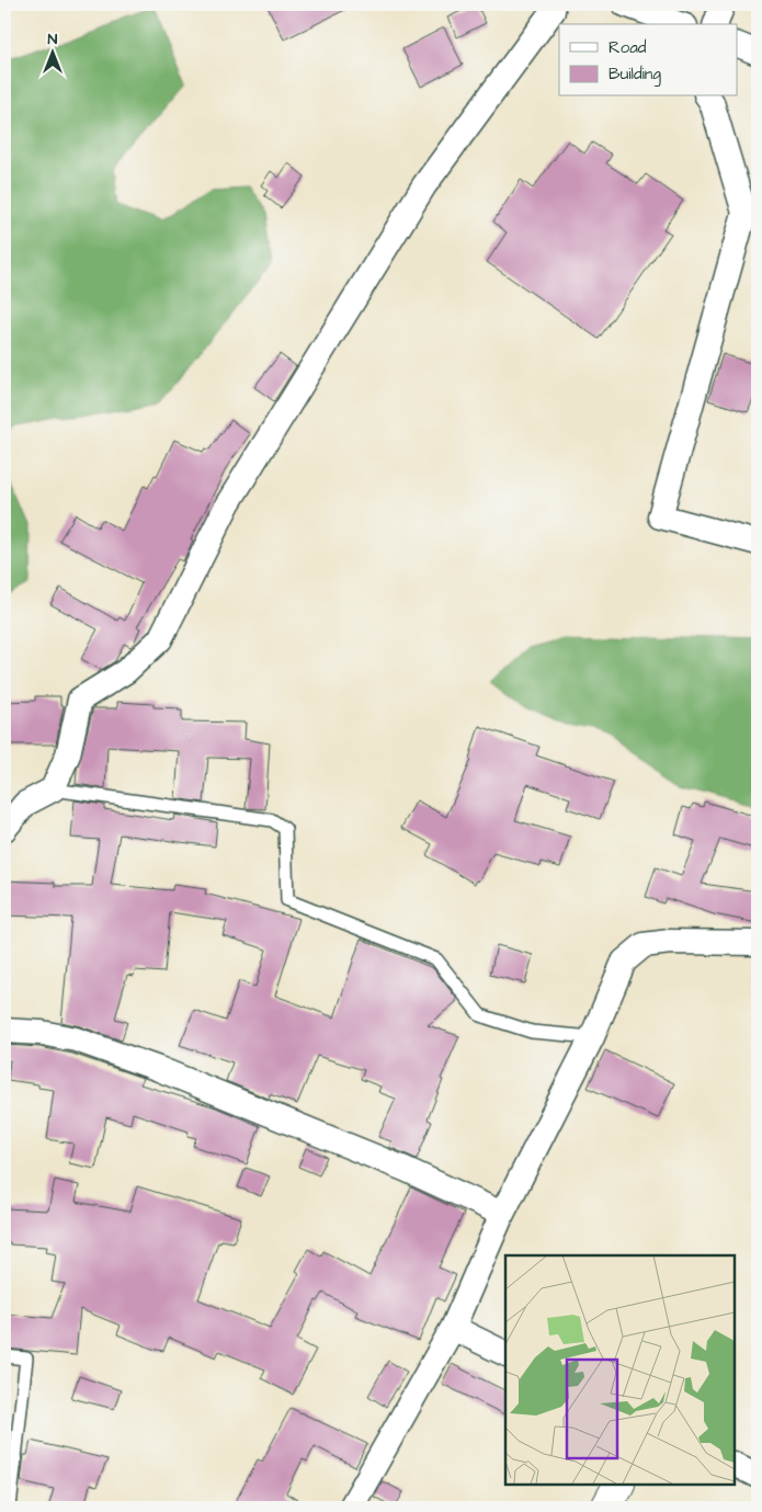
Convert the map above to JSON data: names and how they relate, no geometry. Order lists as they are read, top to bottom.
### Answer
{
  "legend": ["Road", "Building"],
  "north": "top"
}
